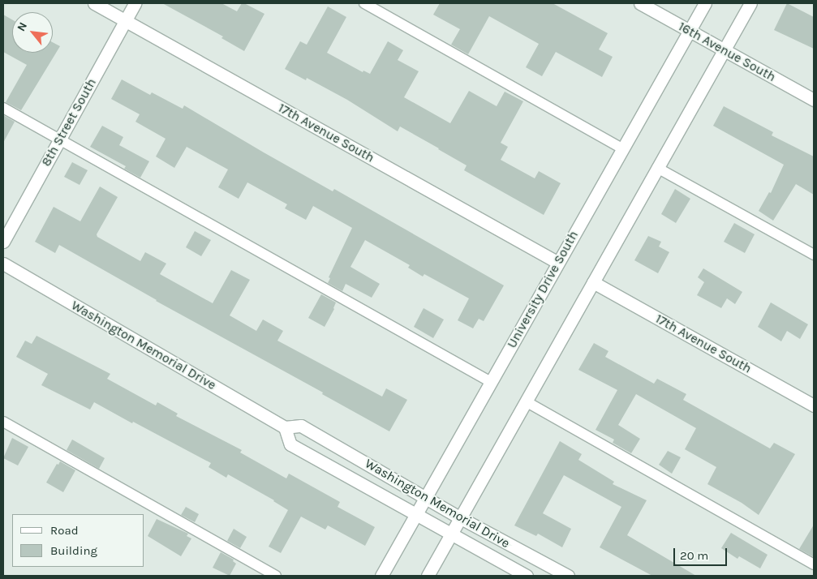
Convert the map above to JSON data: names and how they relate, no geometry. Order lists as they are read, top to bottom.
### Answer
{
  "streets": {
    "street": [
      "16th Avenue South",
      "8th Street South",
      "17th Avenue South",
      "University Drive South",
      "Washington Memorial Drive"
    ]
  },
  "crossings": [
    ["16th Avenue South", "University Drive South"],
    ["8th Street South", "17th Avenue South"],
    ["17th Avenue South", "University Drive South"],
    ["University Drive South", "Washington Memorial Drive"]
  ],
  "legend": ["Road", "Building"],
  "scale_bar": "20 m",
  "north": "top left"
}
